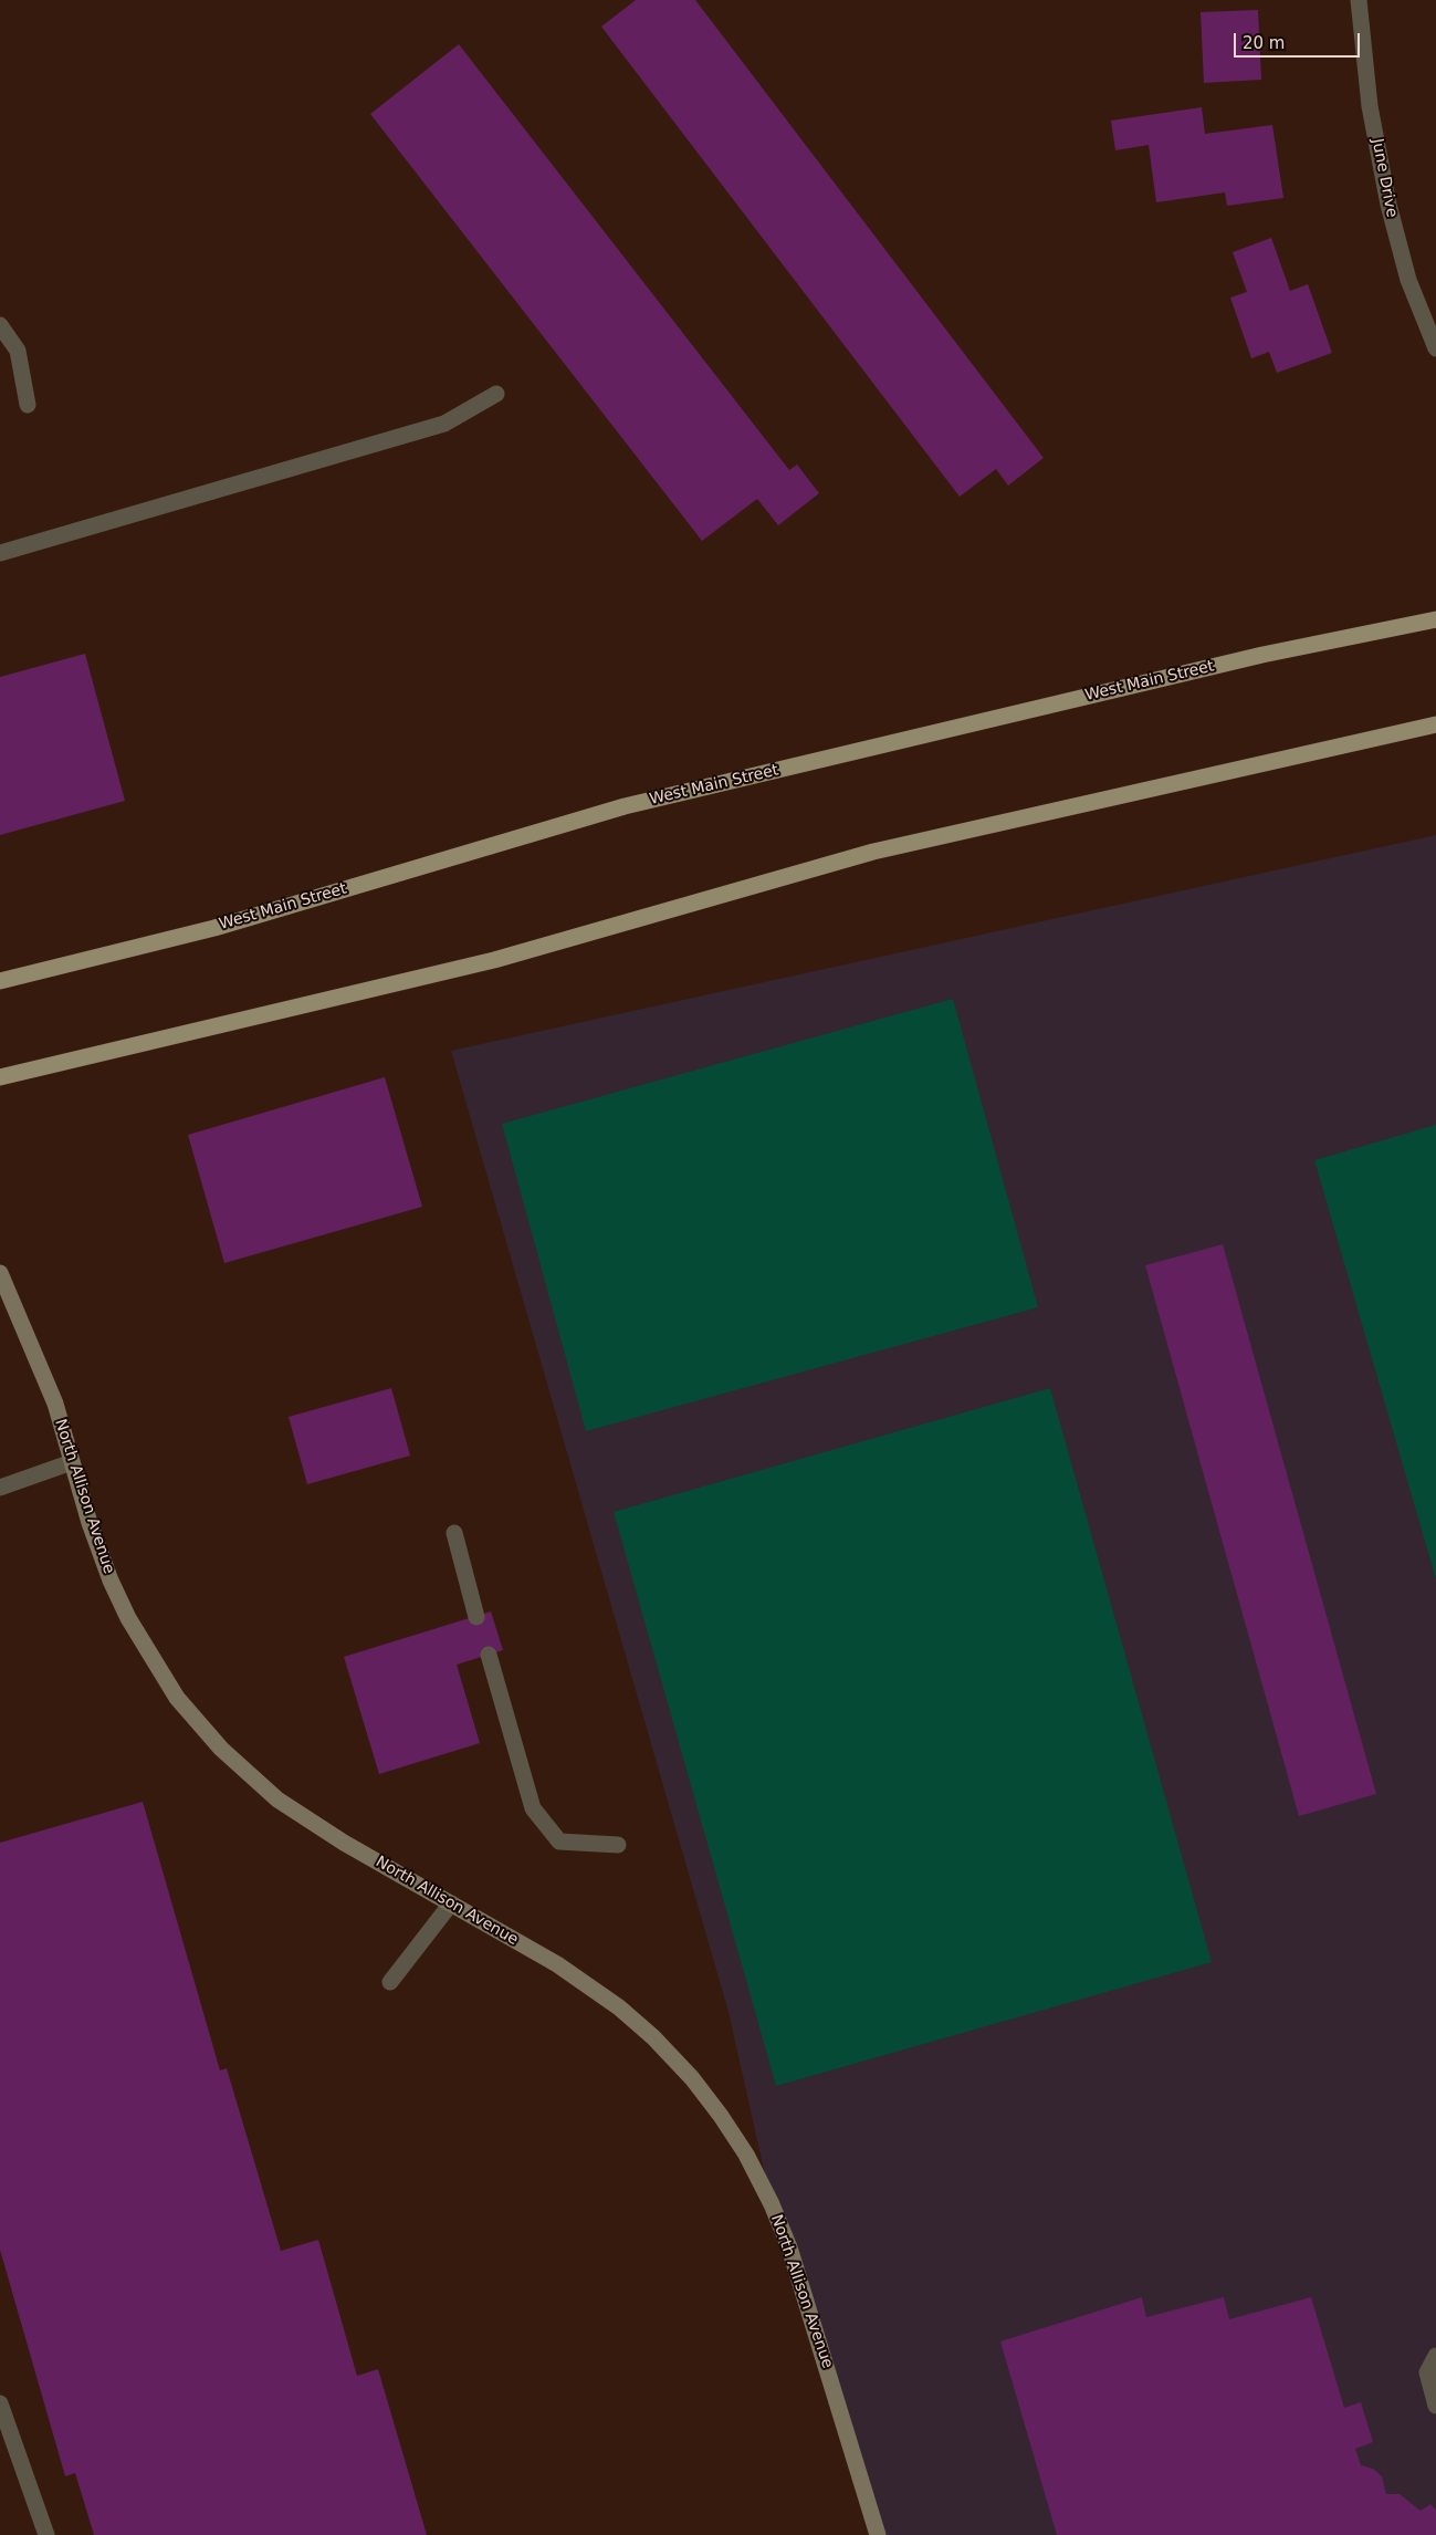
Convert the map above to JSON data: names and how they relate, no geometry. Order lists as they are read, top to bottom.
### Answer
{
  "streets": {
    "main road": ["West Main Street"],
    "street": ["June Drive", "North Allison Avenue"]
  },
  "scale_bar": "20 m"
}
